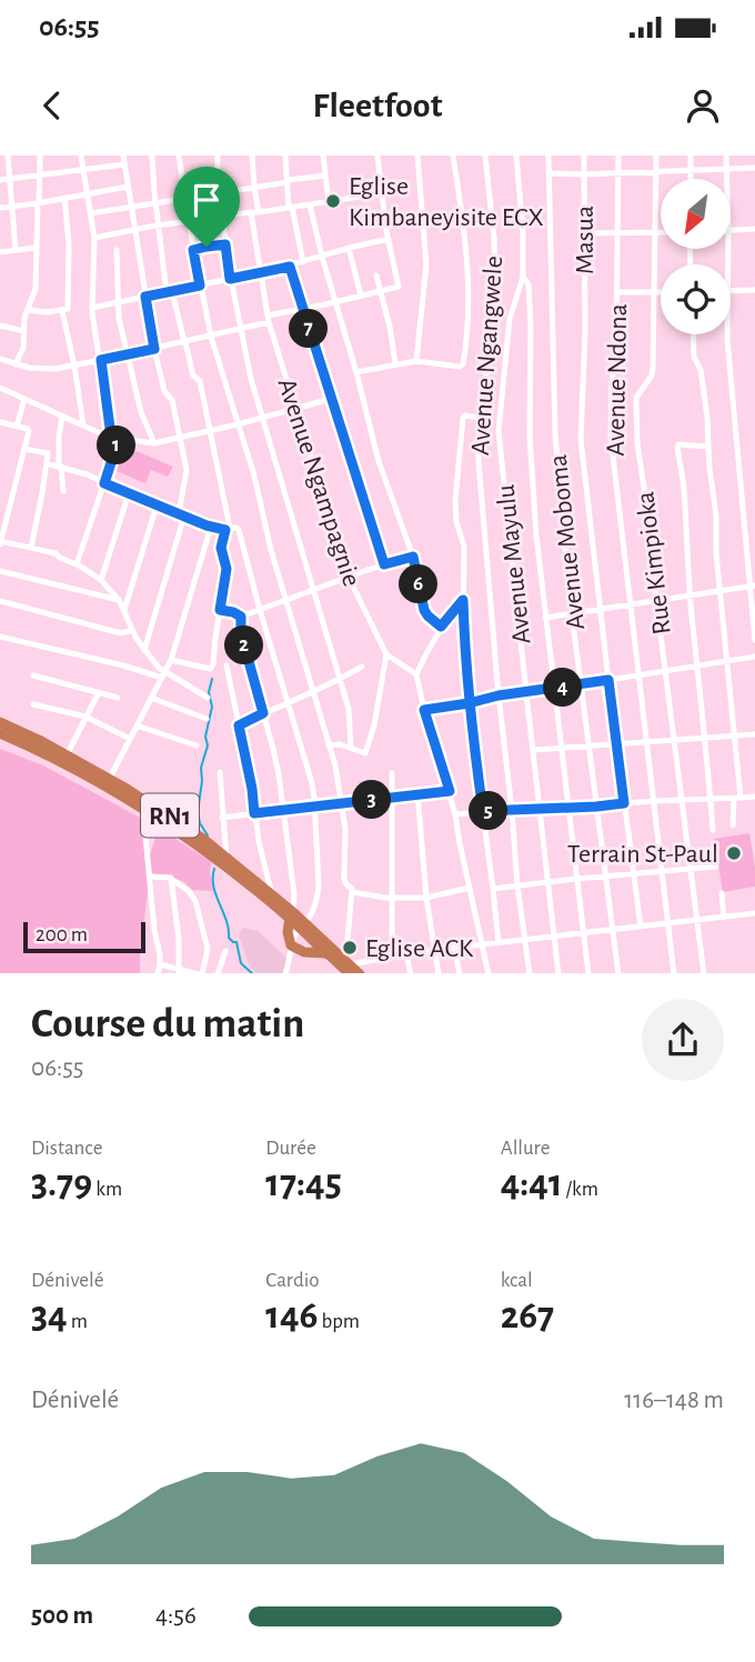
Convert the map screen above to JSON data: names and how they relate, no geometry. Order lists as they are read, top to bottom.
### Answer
{
  "streets": {
    "highway": ["RN1"],
    "street": [
      "Masua",
      "Avenue Ngangwele",
      "Avenue Ndona",
      "Avenue Ngampagnie",
      "Avenue Moboma",
      "Rue Kimpioka",
      "Avenue Mayulu"
    ]
  },
  "places": ["Eglise Kimbaneyisite ECX", "Terrain St-Paul", "Eglise ACK"],
  "scale_bar": "200 m",
  "north": "bottom left",
  "page": {
    "status": "06:55",
    "header": "Fleetfoot",
    "pins": [
      "7",
      "1",
      "6",
      "2",
      "4",
      "3",
      "5"
    ],
    "scale": "200 m",
    "heading": ["Course du matin", "06:55"],
    "stats": [
      ["Distance", "3.79 km"],
      ["Durée", "17:45"],
      ["Allure", "4:41 /km"],
      ["Dénivelé", "34 m"],
      ["Cardio", "146 bpm"],
      ["kcal", "267"]
    ],
    "chart": ["Dénivelé", "116–148 m"],
    "list": [
      {
        "name": "500 m",
        "note": "4:56"
      }
    ]
  }
}
